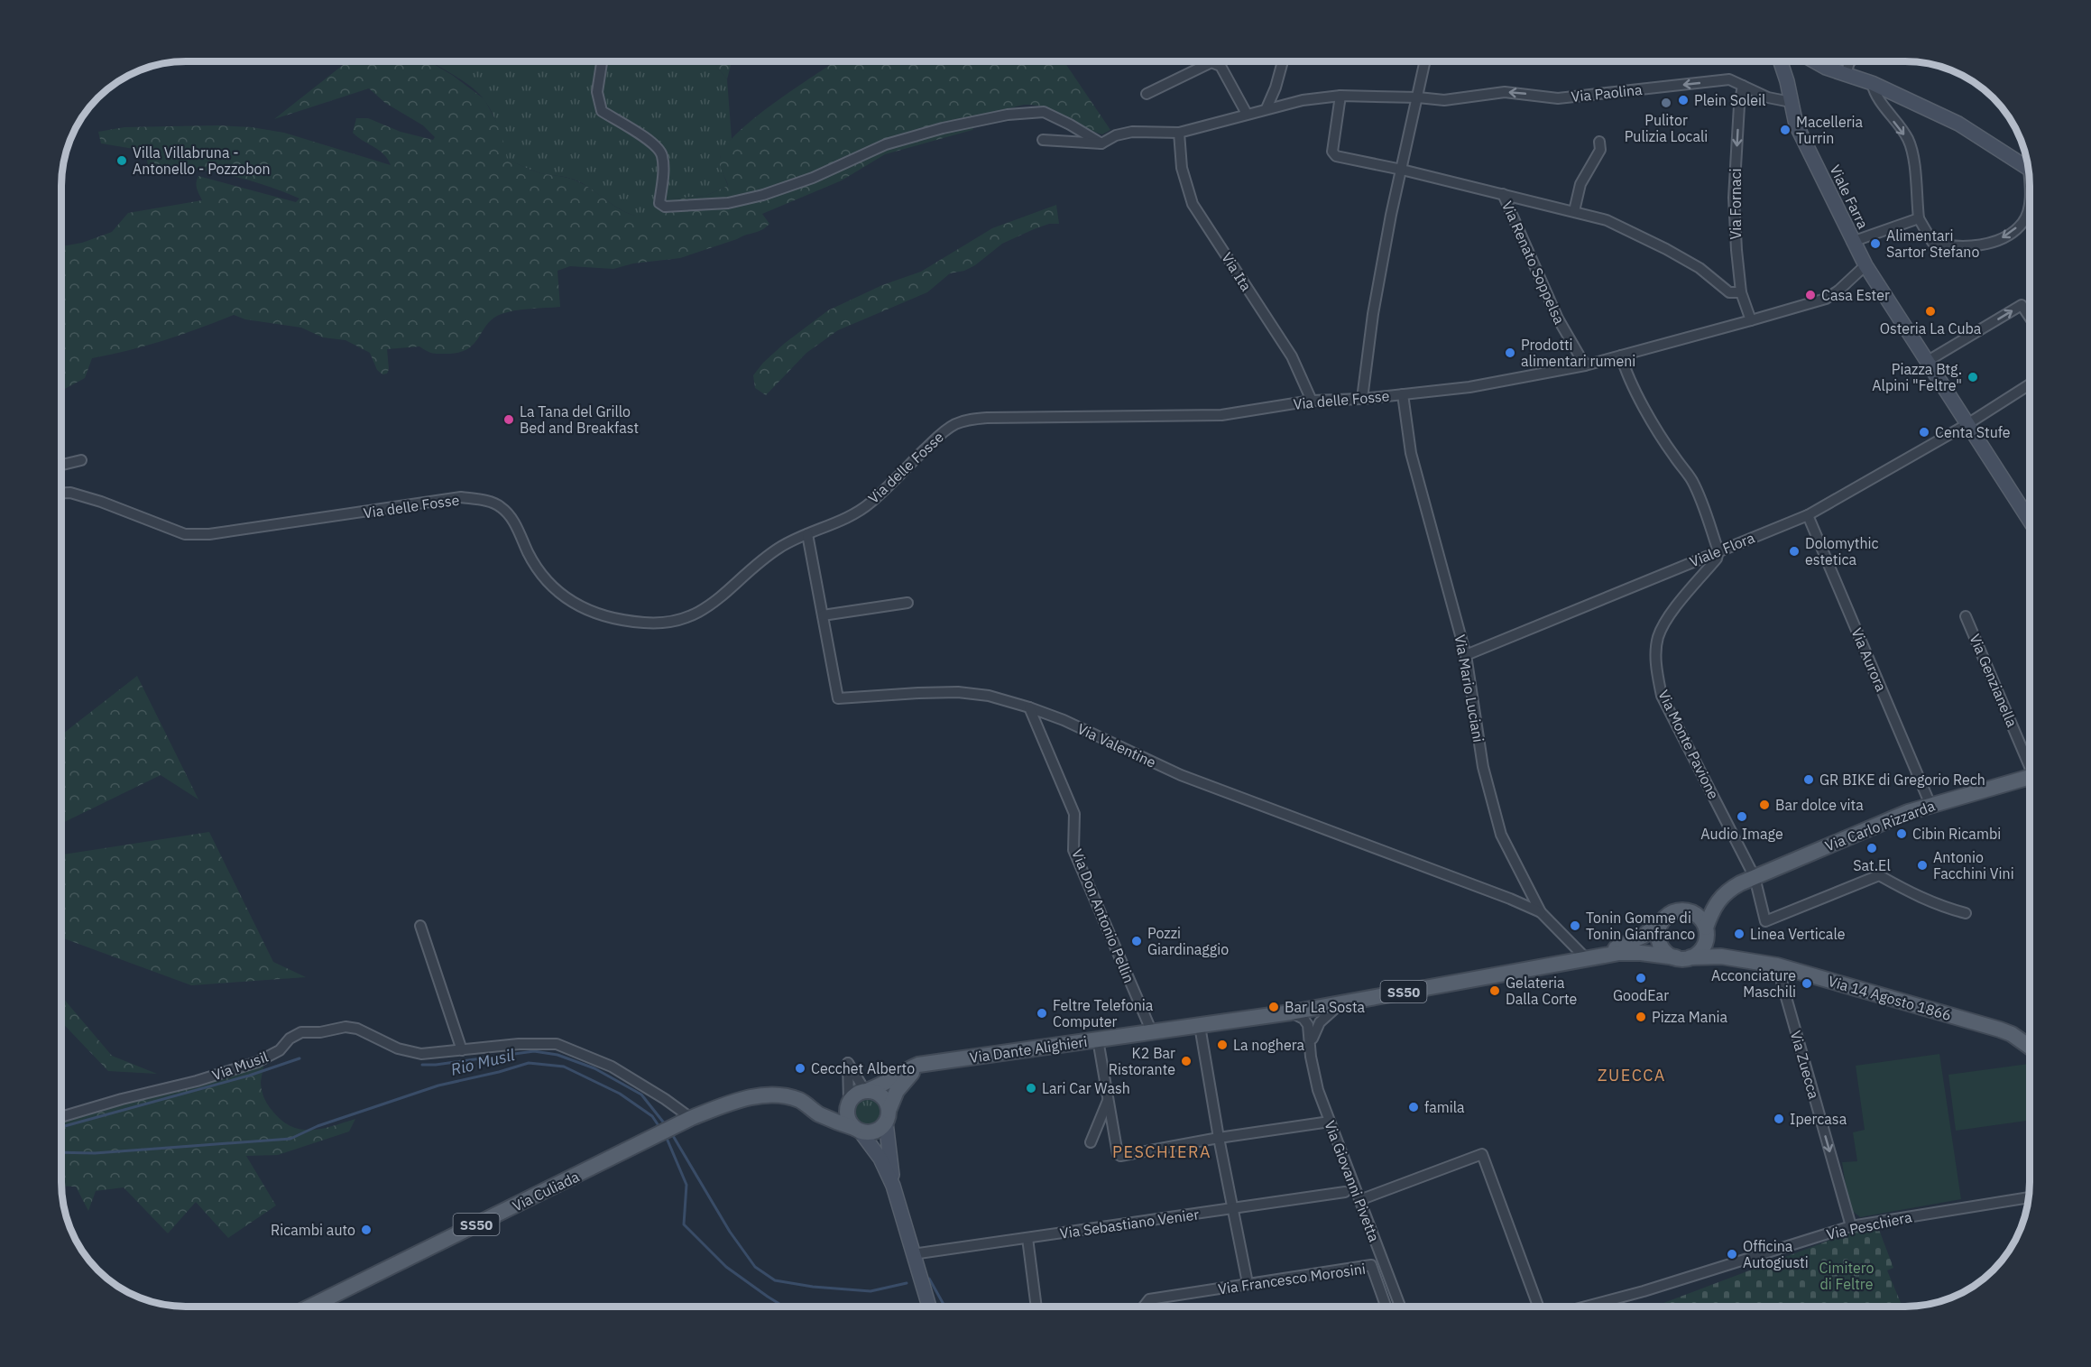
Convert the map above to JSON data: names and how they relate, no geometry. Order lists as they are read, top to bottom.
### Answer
{
  "streets": {
    "main road": [
      "Viale Farra",
      "Via Carlo Rizzarda",
      "SS50",
      "Via 14 Agosto 1866",
      "Via Dante Alighieri",
      "Via Culiada"
    ],
    "street": [
      "Via Paolina",
      "Via Fornaci",
      "Via Renato Soppelsa",
      "Via Ita",
      "Via delle Fosse",
      "Viale Flora",
      "Via Aurora",
      "Via Genzianella",
      "Via Mario Luciani",
      "Via Monte Pavione",
      "Via Valentine",
      "Via Don Antonio Pellin",
      "Via Zuecca",
      "Via Musil",
      "Via Giovanni Pivetta",
      "Via Sebastiano Venier",
      "Via Peschiera",
      "Via Francesco Morosini"
    ]
  },
  "crossings": [
    ["Via Paolina", "Viale Farra"],
    ["Via Paolina", "Via Fornaci"],
    ["Via Paolina", "Via Renato Soppelsa"],
    ["Via Paolina", "Via Ita"],
    ["Viale Farra", "Via delle Fosse"],
    ["Viale Farra", "Viale Flora"],
    ["Via Fornaci", "Via delle Fosse"],
    ["Via Renato Soppelsa", "Via delle Fosse"],
    ["Via Ita", "Via delle Fosse"],
    ["Via delle Fosse", "Via Mario Luciani"],
    ["Via delle Fosse", "Via Valentine"],
    ["Viale Flora", "Via Aurora"],
    ["Viale Flora", "Via Mario Luciani"],
    ["Viale Flora", "Via Monte Pavione"],
    ["Via Aurora", "Via Carlo Rizzarda"],
    ["Via Mario Luciani", "Via Valentine"],
    ["Via Mario Luciani", "Via Dante Alighieri"],
    ["Via Monte Pavione", "Via Carlo Rizzarda"],
    ["Via Valentine", "Via Don Antonio Pellin"],
    ["Via Carlo Rizzarda", "Via 14 Agosto 1866"],
    ["Via Carlo Rizzarda", "Via Dante Alighieri"],
    ["Via Don Antonio Pellin", "Via Dante Alighieri"],
    ["SS50", "Via Dante Alighieri"],
    ["SS50", "Via Culiada"],
    ["Via 14 Agosto 1866", "Via Dante Alighieri"],
    ["Via 14 Agosto 1866", "Via Zuecca"],
    ["Via Dante Alighieri", "Via Culiada"],
    ["Via Zuecca", "Via Peschiera"],
    ["Via Musil", "Via Culiada"]
  ],
  "one_way": ["Via Paolina", "Via Fornaci", "Via Zuecca"],
  "districts": ["ZUECCA", "PESCHIERA"],
  "water": ["Rio Musil"],
  "parks": ["Cimitero di Feltre"],
  "places": [
    "Plein Soleil",
    "Pulitor Pulizia Locali",
    "Macelleria Turrin",
    "Villa Villabruna - Antonello - Pozzobon",
    "Alimentari Sartor Stefano",
    "Casa Ester",
    "Osteria La Cuba",
    "Prodotti alimentari rumeni",
    "Piazza Btg. Alpini \"Feltre\"",
    "La Tana del Grillo Bed and Breakfast",
    "Centa Stufe",
    "Dolomythic estetica",
    "GR BIKE di Gregorio Rech",
    "Bar dolce vita",
    "Audio Image",
    "Cibin Ricambi",
    "Sat.El",
    "Antonio Facchini Vini",
    "Tonin Gomme di Tonin Gianfranco",
    "Linea Verticale",
    "Pozzi Giardinaggio",
    "GoodEar",
    "Acconciature Maschili",
    "Gelateria Dalla Corte",
    "Bar La Sosta",
    "Feltre Telefonia Computer",
    "Pizza Mania",
    "La noghera",
    "K2 Bar Ristorante",
    "Cecchet Alberto",
    "Lari Car Wash",
    "famila",
    "Ipercasa",
    "Ricambi auto",
    "Officina Autogiusti"
  ]
}
